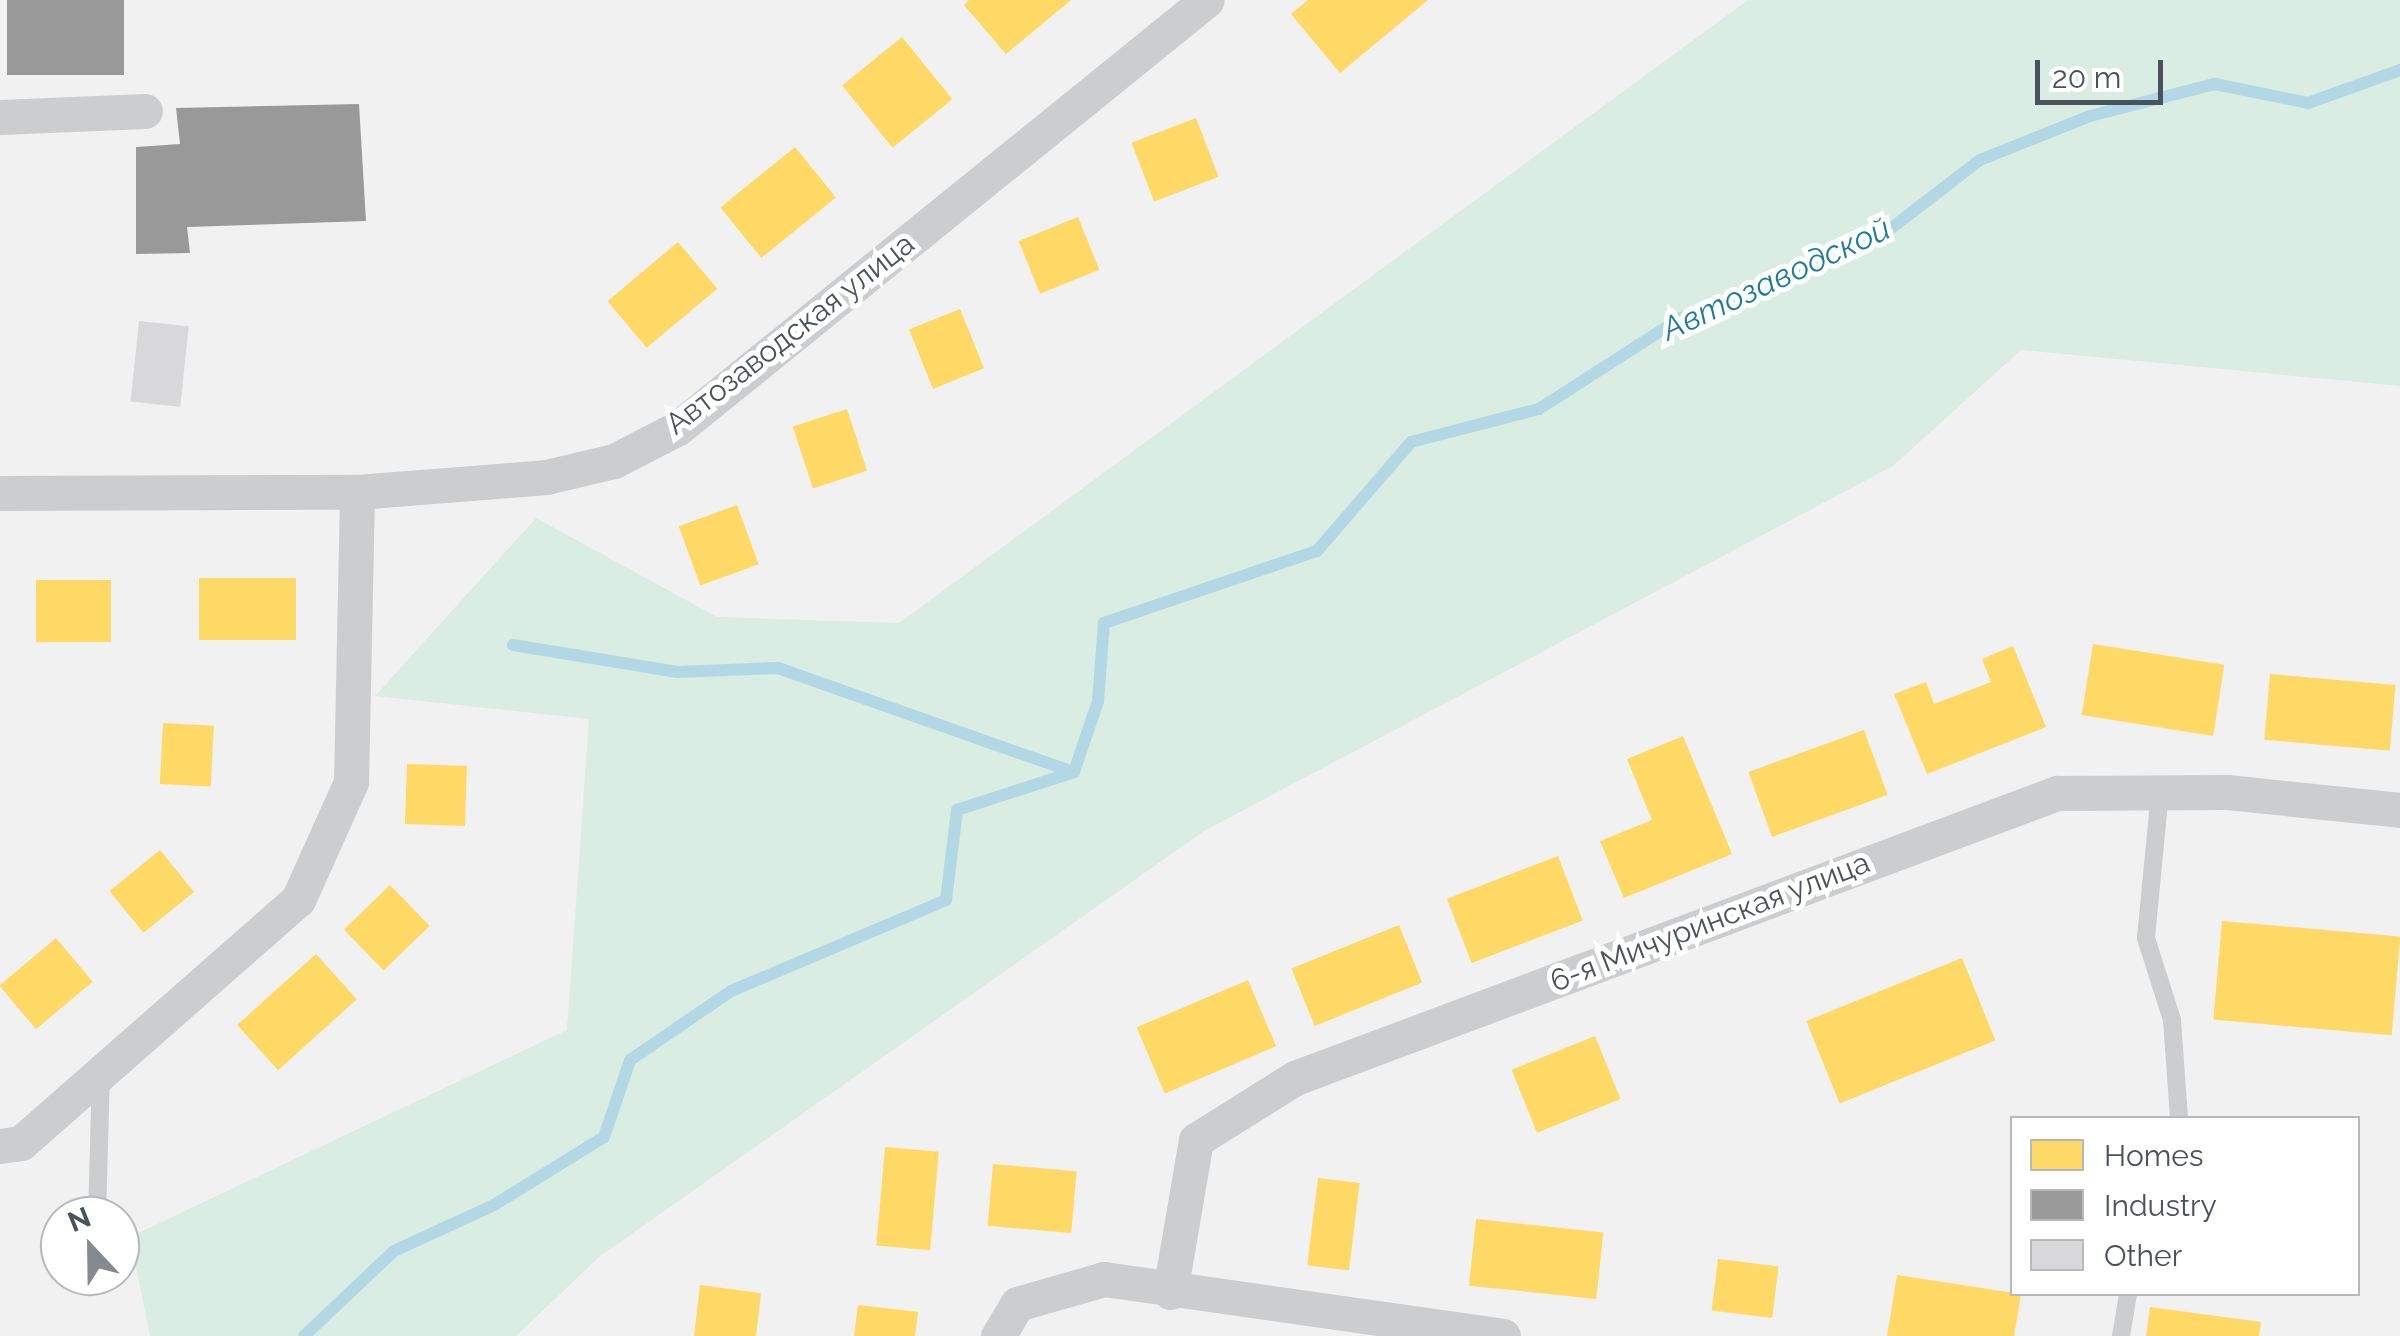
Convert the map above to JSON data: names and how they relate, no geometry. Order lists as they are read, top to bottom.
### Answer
{
  "streets": {
    "street": ["Автозаводская улица", "6-я Мичуринская улица"]
  },
  "water": ["Автозаводской"],
  "legend": ["Homes", "Industry", "Other"],
  "scale_bar": "20 m",
  "north": "top"
}
